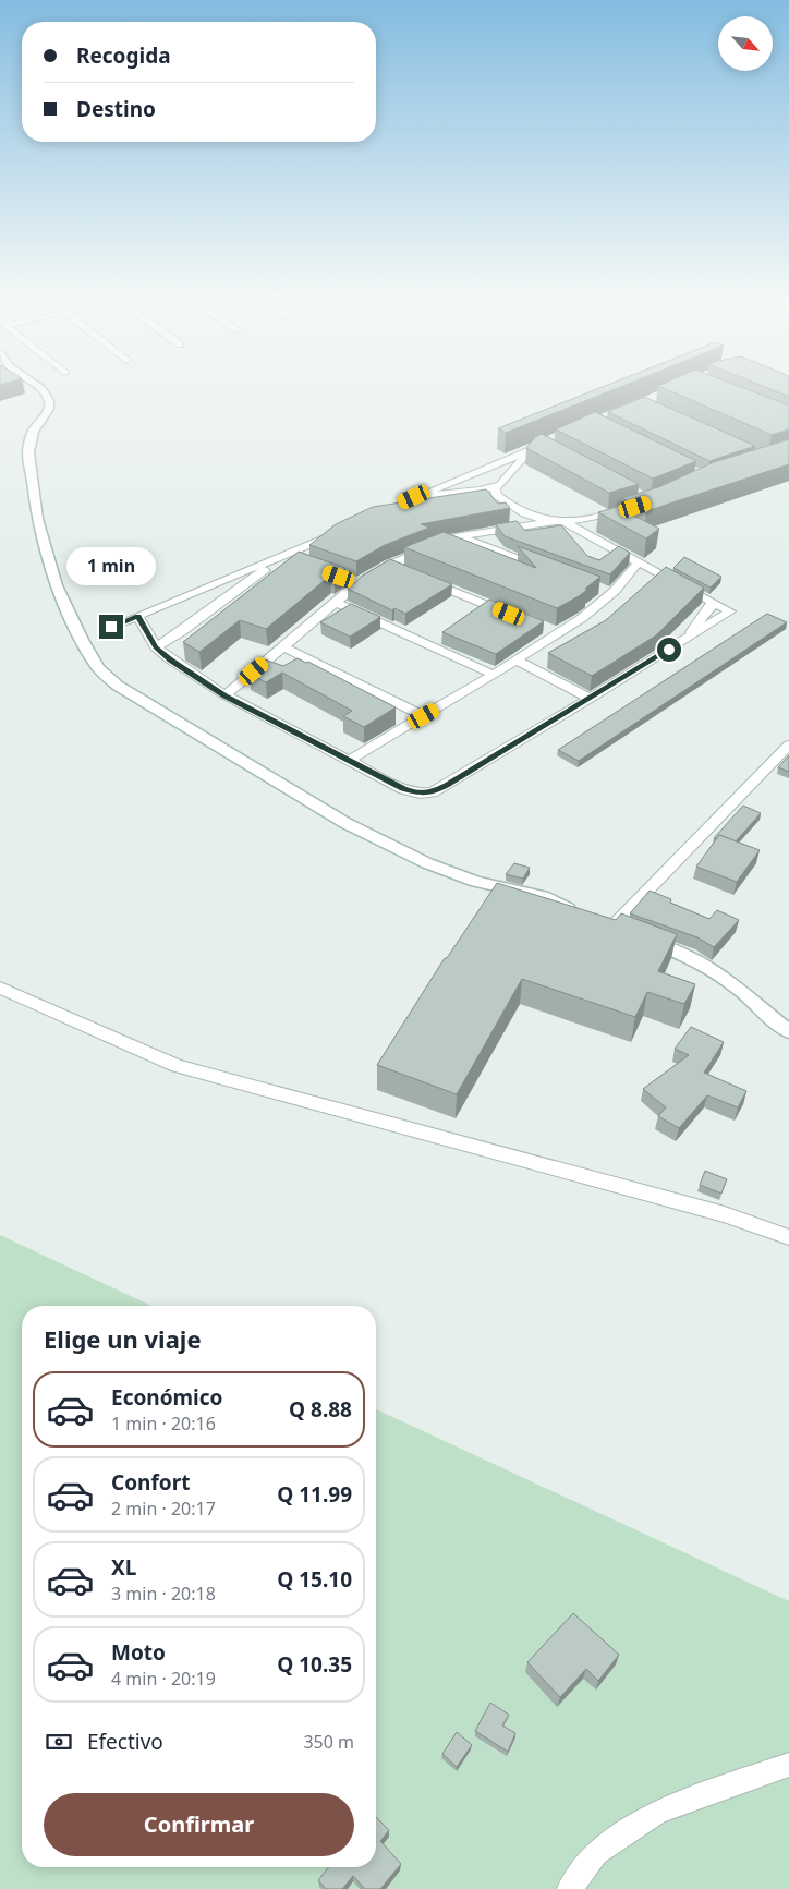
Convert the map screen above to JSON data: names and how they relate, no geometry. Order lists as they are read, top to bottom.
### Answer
{
  "north": "bottom right",
  "page": {
    "banner": ["Recogida", "Destino"],
    "bubble": "1 min",
    "heading": "Elige un viaje",
    "list": [
      {
        "name": "Económico",
        "note": "1 min · 20:16",
        "value": "Q 8.88"
      },
      {
        "name": "Confort",
        "note": "2 min · 20:17",
        "value": "Q 11.99"
      },
      {
        "name": "XL",
        "note": "3 min · 20:18",
        "value": "Q 15.10"
      },
      {
        "name": "Moto",
        "note": "4 min · 20:19",
        "value": "Q 10.35"
      }
    ],
    "pay": ["Efectivo", "350 m"],
    "buttons": "Confirmar"
  }
}
